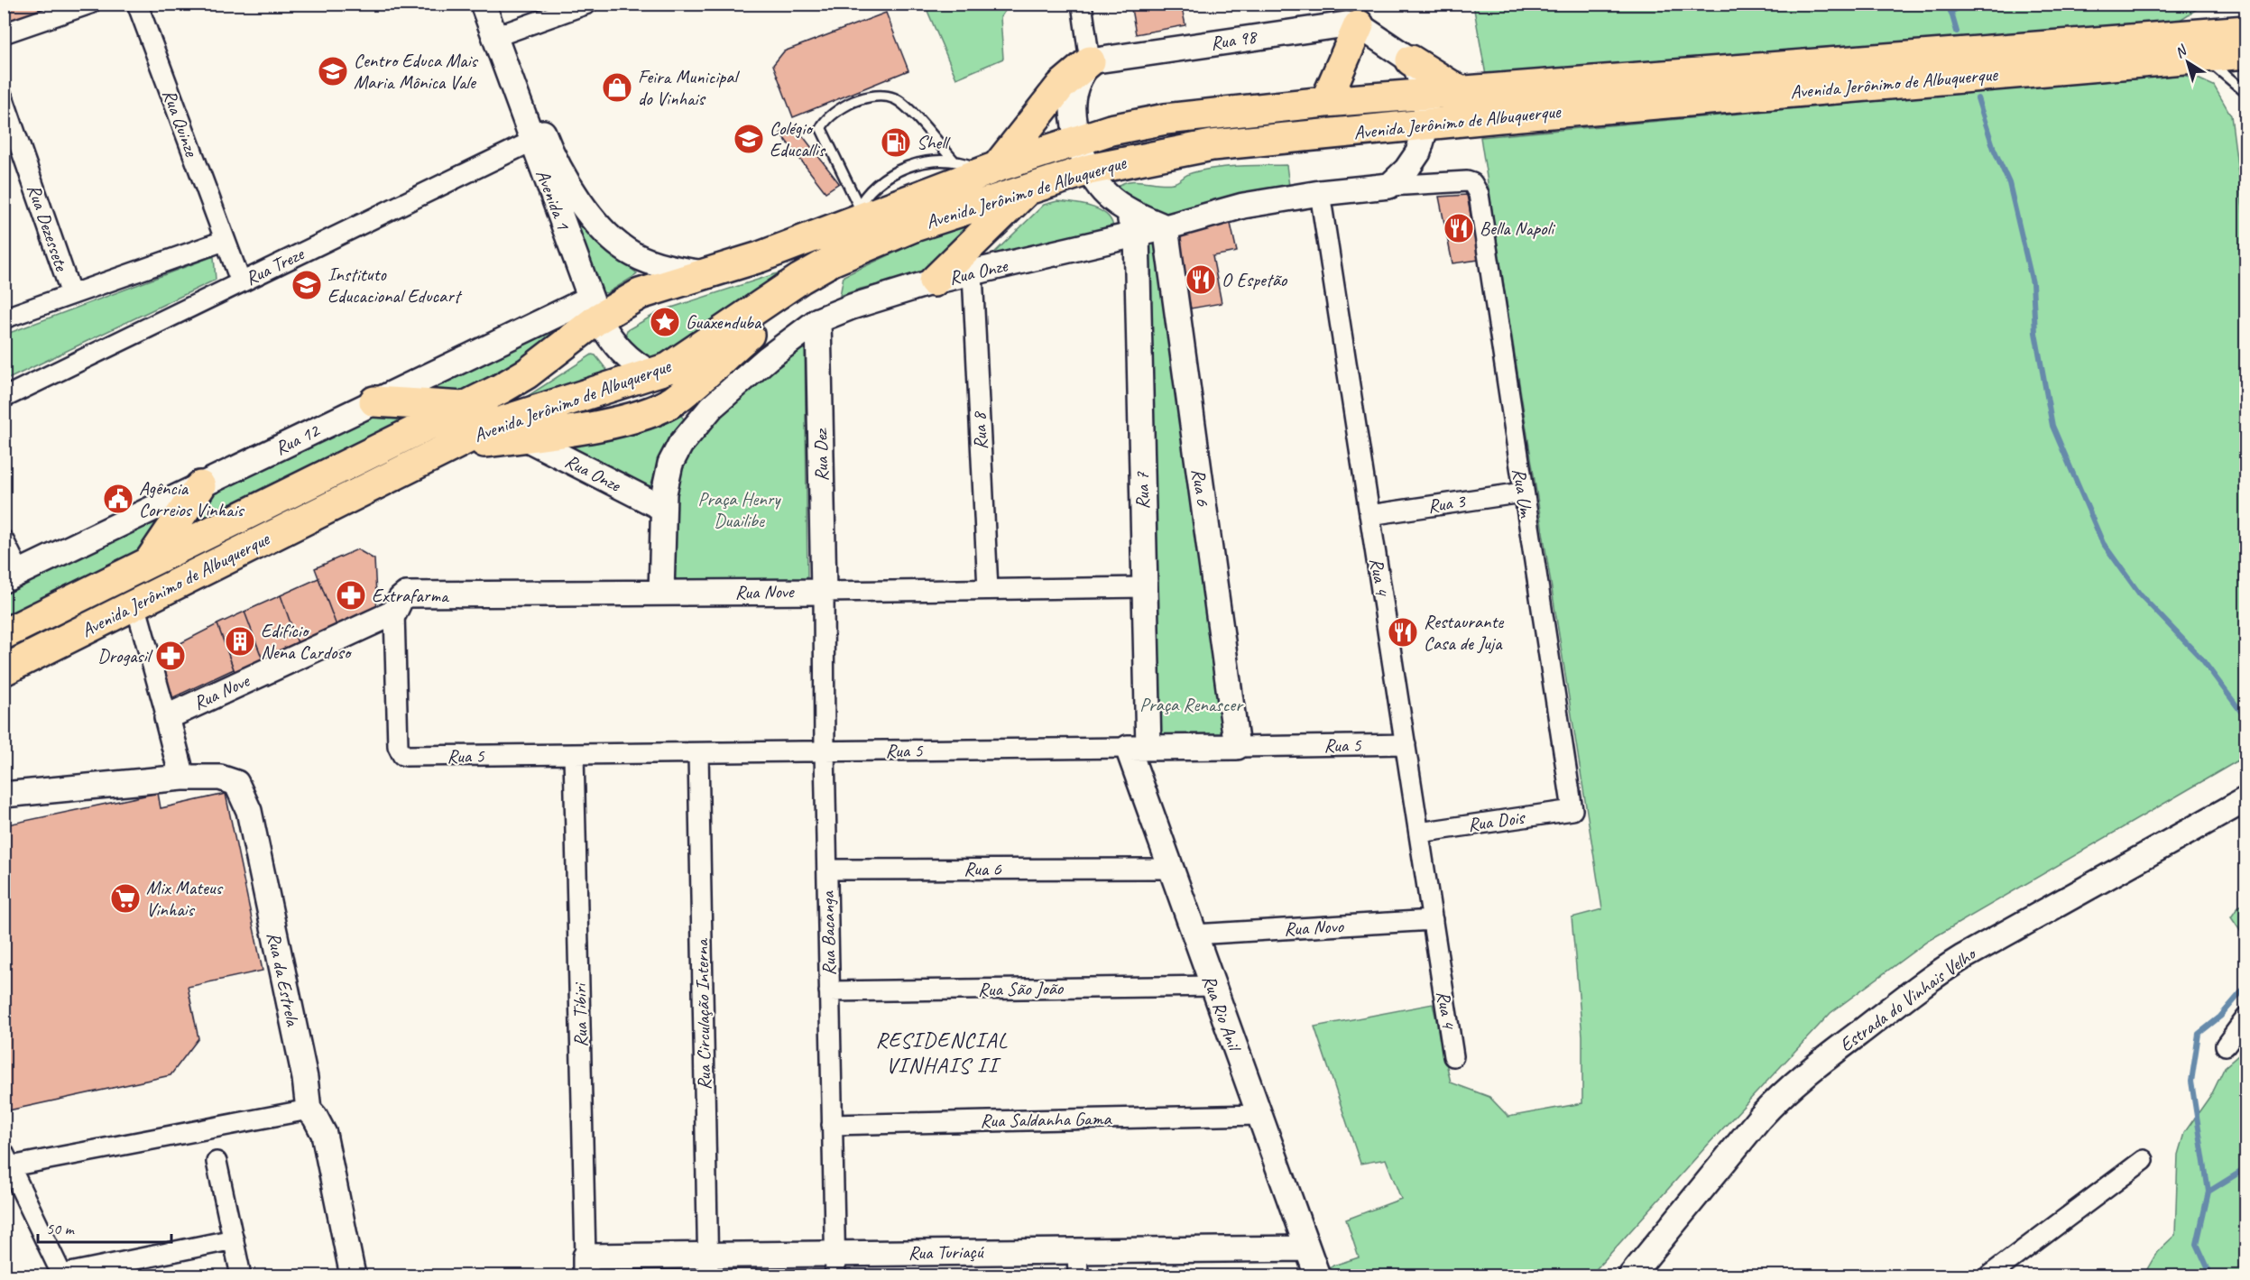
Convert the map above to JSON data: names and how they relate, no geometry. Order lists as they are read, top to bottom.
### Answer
{
  "streets": {
    "main road": ["Avenida Jerônimo de Albuquerque"],
    "street": [
      "Rua 98",
      "Rua Quinze",
      "Avenida 1",
      "Rua Dezessete",
      "Rua Treze",
      "Rua Onze",
      "Rua 8",
      "Rua 12",
      "Rua Dez",
      "Rua 6",
      "Rua 7",
      "Rua Um",
      "Rua 3",
      "Rua 4",
      "Rua Nove",
      "Rua 5",
      "Rua Dois",
      "Rua Novo",
      "Rua Bacanga",
      "Rua da Estrela",
      "Rua São João",
      "Estrada do Vinhais Velho",
      "Rua Rio Anil",
      "Rua Circulação Interna",
      "Rua Tibiri",
      "Rua Saldanha Gama",
      "Rua Turiaçú"
    ]
  },
  "crossings": [
    ["Avenida Jerônimo de Albuquerque", "Avenida 1"],
    ["Avenida Jerônimo de Albuquerque", "Rua 12"],
    ["Rua Quinze", "Rua Treze"],
    ["Avenida 1", "Rua Treze"],
    ["Avenida 1", "Rua 12"],
    ["Rua Onze", "Rua 8"],
    ["Rua Onze", "Rua Dez"],
    ["Rua Onze", "Rua 6"],
    ["Rua Onze", "Rua 7"],
    ["Rua Onze", "Rua Um"],
    ["Rua Onze", "Rua 4"],
    ["Rua Onze", "Rua Nove"],
    ["Rua 8", "Rua Nove"],
    ["Rua Dez", "Rua Nove"],
    ["Rua Dez", "Rua Bacanga"],
    ["Rua 6", "Rua 5"],
    ["Rua 6", "Rua Bacanga"],
    ["Rua 6", "Rua Rio Anil"],
    ["Rua 7", "Rua Nove"],
    ["Rua 7", "Rua 5"],
    ["Rua 7", "Rua Rio Anil"],
    ["Rua Um", "Rua 3"],
    ["Rua Um", "Rua Dois"],
    ["Rua 3", "Rua 4"],
    ["Rua 4", "Rua 5"],
    ["Rua 4", "Rua Dois"],
    ["Rua 4", "Rua Novo"],
    ["Rua Nove", "Rua 5"],
    ["Rua Nove", "Rua Bacanga"],
    ["Rua 5", "Rua Bacanga"],
    ["Rua 5", "Rua Rio Anil"],
    ["Rua 5", "Rua Circulação Interna"],
    ["Rua 5", "Rua Tibiri"],
    ["Rua Novo", "Rua Rio Anil"],
    ["Rua Bacanga", "Rua São João"],
    ["Rua Bacanga", "Rua Saldanha Gama"],
    ["Rua Bacanga", "Rua Turiaçú"],
    ["Rua São João", "Rua Rio Anil"],
    ["Rua Rio Anil", "Rua Saldanha Gama"],
    ["Rua Rio Anil", "Rua Turiaçú"],
    ["Rua Circulação Interna", "Rua Turiaçú"],
    ["Rua Tibiri", "Rua Turiaçú"]
  ],
  "districts": ["RESIDENCIAL VINHAIS II"],
  "parks": ["Praça Henry Duailibe", "Praça Renascer"],
  "places": {
    "school or university": ["Centro Educa Mais Maria Mônica Vale", "Colégio Educallis", "Instituto Educacional Educart"],
    "shop": ["Feira Municipal do Vinhais"],
    "fuel station": ["Shell"],
    "restaurant": ["Bella Napoli", "O Espetão", "Restaurante Casa de Juja"],
    "place": ["Guaxenduba"],
    "public building": ["Agência Correios Vinhais"],
    "pharmacy": ["Extrafarma", "Drogasil"],
    "building": ["Edifício Nena Cardoso"],
    "supermarket": ["Mix Mateus Vinhais"]
  },
  "scale_bar": "50 m",
  "north": "top left"
}
